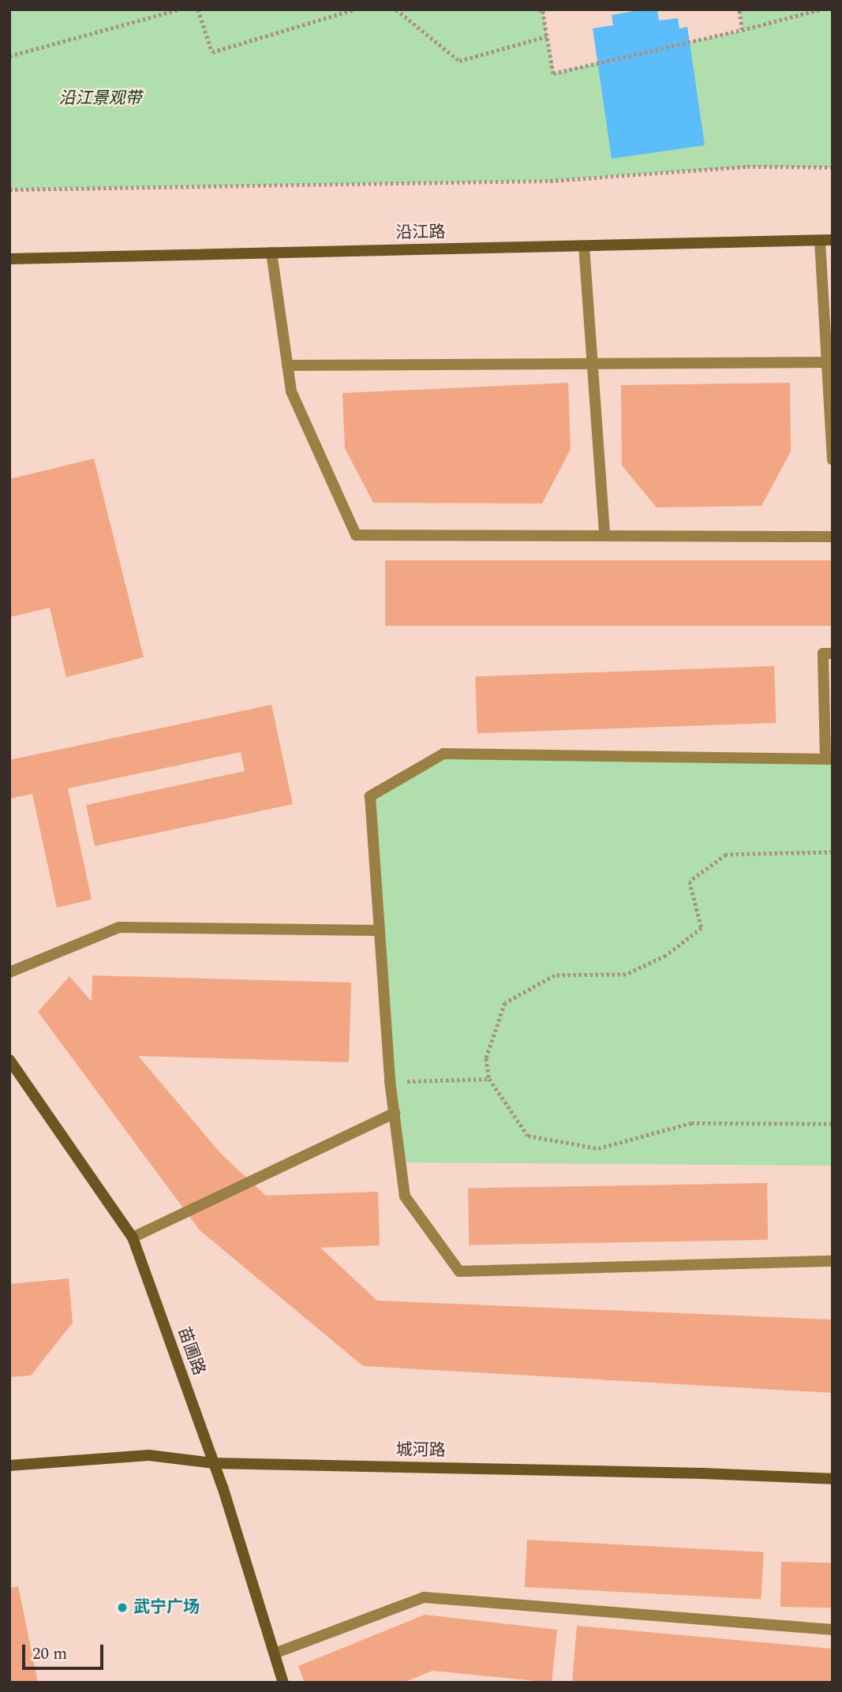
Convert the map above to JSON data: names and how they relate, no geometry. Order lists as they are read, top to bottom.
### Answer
{
  "streets": {
    "main road": ["沿江路", "苗圃路", "城河路"]
  },
  "crossings": [
    ["苗圃路", "城河路"]
  ],
  "parks": ["沿江景观带"],
  "places": ["武宁广场"],
  "scale_bar": "20 m"
}
